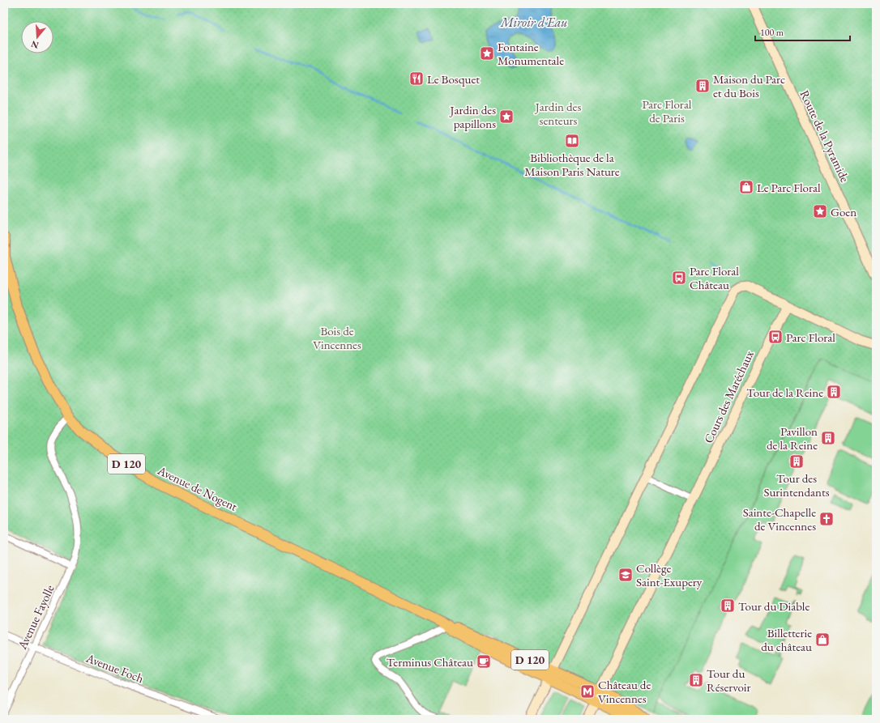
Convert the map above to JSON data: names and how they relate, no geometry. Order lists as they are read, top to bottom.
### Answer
{
  "streets": {
    "main road": ["D 120", "Avenue de Nogent"],
    "street": [
      "Route de la Pyramide",
      "Cours des Maréchaux",
      "Avenue Fayolle",
      "Avenue Foch"
    ]
  },
  "crossings": [
    ["Cours des Maréchaux", "D 120"],
    ["D 120", "Avenue de Nogent"],
    ["Avenue de Nogent", "Avenue Fayolle"],
    ["Avenue Fayolle", "Avenue Foch"]
  ],
  "water": ["Miroir d'Eau"],
  "parks": ["Parc Floral de Paris", "Jardin des senteurs", "Bois de Vincennes"],
  "places": {
    "place": ["Fontaine Monumentale", "Jardin des papillons", "Goen"],
    "restaurant": ["Le Bosquet"],
    "building": [
      "Maison du Parc et du Bois",
      "Tour de la Reine",
      "Pavillon de la Reine",
      "Tour des Surintendants",
      "Tour du Diable",
      "Tour du Réservoir"
    ],
    "library": ["Bibliothèque de la Maison Paris Nature"],
    "shop": ["Le Parc Floral", "Billetterie du château"],
    "bus stop": ["Parc Floral Château", "Parc Floral"],
    "church": ["Sainte-Chapelle de Vincennes"],
    "school or university": ["Collège Saint-Exupery"],
    "cafe": ["Terminus Château"],
    "metro station": ["Château de Vincennes"]
  },
  "scale_bar": "100 m",
  "north": "bottom"
}
